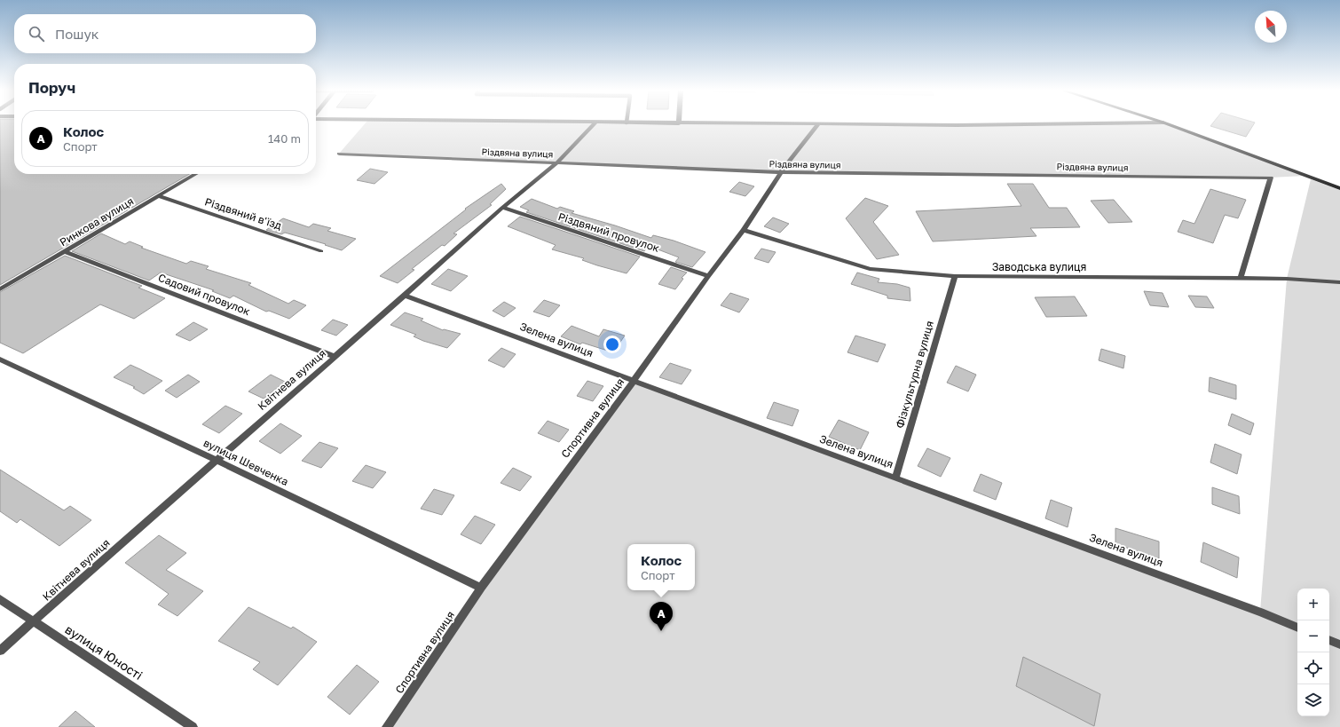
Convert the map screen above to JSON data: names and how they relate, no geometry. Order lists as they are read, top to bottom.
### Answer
{
  "streets": {
    "street": [
      "Різдвяна вулиця",
      "Різдвяний в'їзд",
      "Ринкова вулиця",
      "Різдвяний провулок",
      "Заводська вулиця",
      "Садовий провулок",
      "Зелена вулиця",
      "Фізкультурна вулиця",
      "Квітнева вулиця",
      "Спортивна вулиця",
      "вулиця Шевченка",
      "вулиця Юності"
    ]
  },
  "crossings": [
    ["Різдвяна вулиця", "Заводська вулиця"],
    ["Різдвяна вулиця", "Квітнева вулиця"],
    ["Різдвяна вулиця", "Спортивна вулиця"],
    ["Різдвяний в'їзд", "Ринкова вулиця"],
    ["Ринкова вулиця", "Садовий провулок"],
    ["Різдвяний провулок", "Квітнева вулиця"],
    ["Різдвяний провулок", "Спортивна вулиця"],
    ["Заводська вулиця", "Фізкультурна вулиця"],
    ["Заводська вулиця", "Спортивна вулиця"],
    ["Садовий провулок", "Квітнева вулиця"],
    ["Зелена вулиця", "Фізкультурна вулиця"],
    ["Зелена вулиця", "Квітнева вулиця"],
    ["Зелена вулиця", "Спортивна вулиця"],
    ["Квітнева вулиця", "вулиця Шевченка"],
    ["Квітнева вулиця", "вулиця Юності"],
    ["Спортивна вулиця", "вулиця Шевченка"]
  ],
  "north": "top left",
  "page": {
    "search": "Пошук",
    "heading": "Поруч",
    "list": [
      {
        "mark": "A",
        "name": "Колос",
        "note": "Спорт",
        "value": "140 m"
      }
    ],
    "popup": ["Колос", "Спорт"],
    "map_buttons": ["+", "−"],
    "pins": "A"
  }
}
